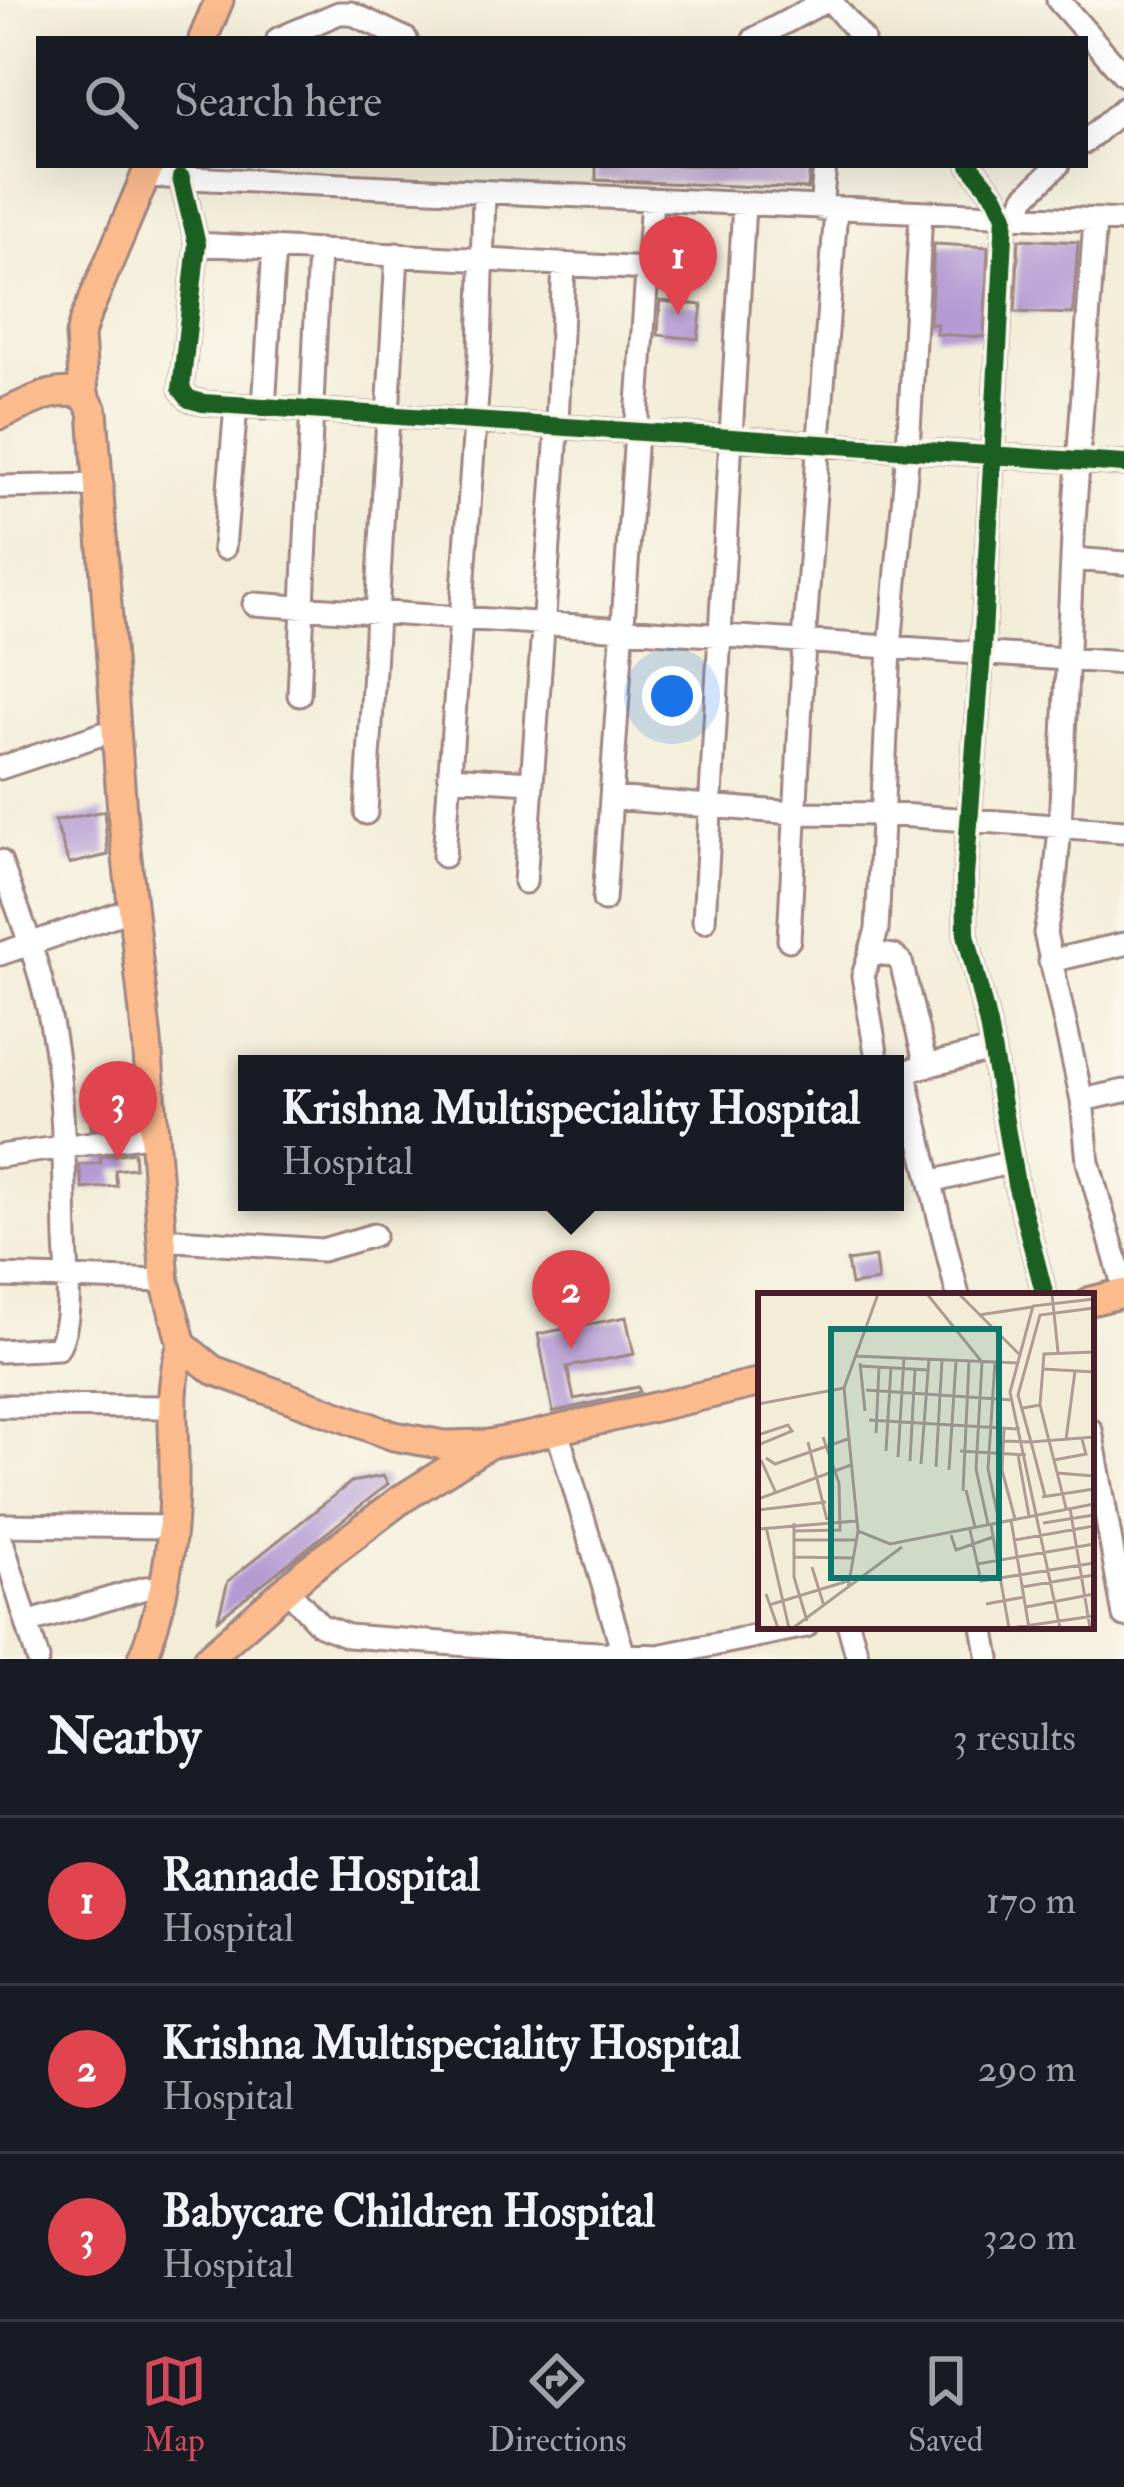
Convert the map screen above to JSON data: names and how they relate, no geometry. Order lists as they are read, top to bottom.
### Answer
{
  "page": {
    "search": "Search here",
    "pins": ["1", "3", "2"],
    "popup": ["Krishna Multispeciality Hospital", "Hospital"],
    "heading": ["Nearby", "3 results"],
    "list": [
      {
        "mark": "1",
        "name": "Rannade Hospital",
        "note": "Hospital",
        "value": "170 m"
      },
      {
        "mark": "2",
        "name": "Krishna Multispeciality Hospital",
        "note": "Hospital",
        "value": "290 m"
      },
      {
        "mark": "3",
        "name": "Babycare Children Hospital",
        "note": "Hospital",
        "value": "320 m"
      }
    ],
    "nav": ["Map", "Directions", "Saved"]
  }
}
